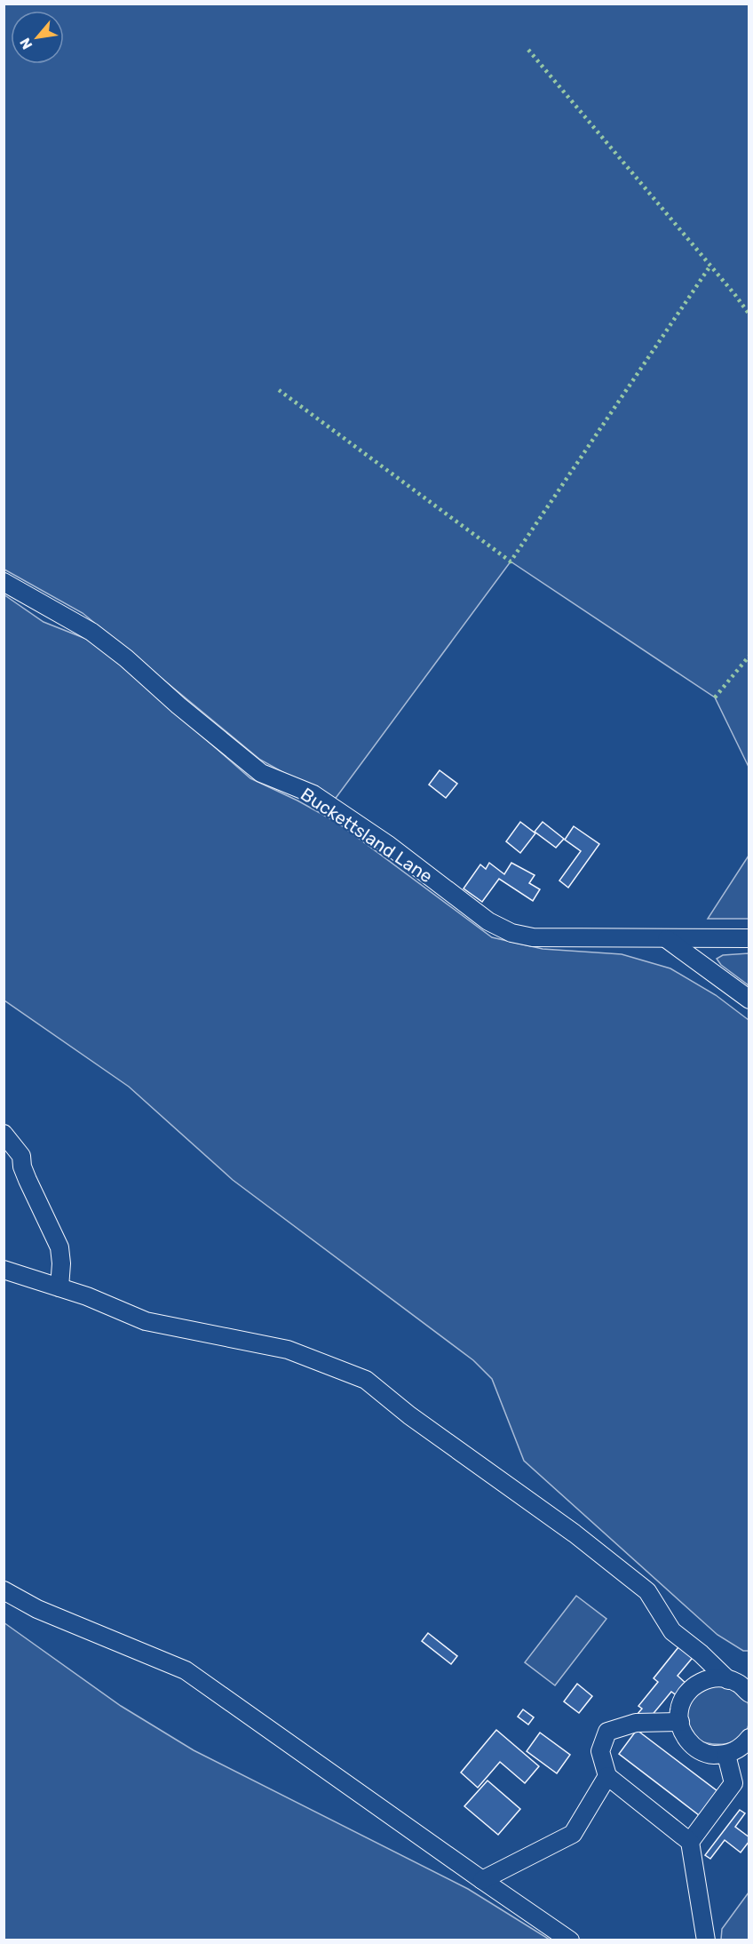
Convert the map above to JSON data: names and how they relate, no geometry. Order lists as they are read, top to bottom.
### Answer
{
  "streets": {
    "street": ["Buckettsland Lane"]
  },
  "north": "bottom left"
}
